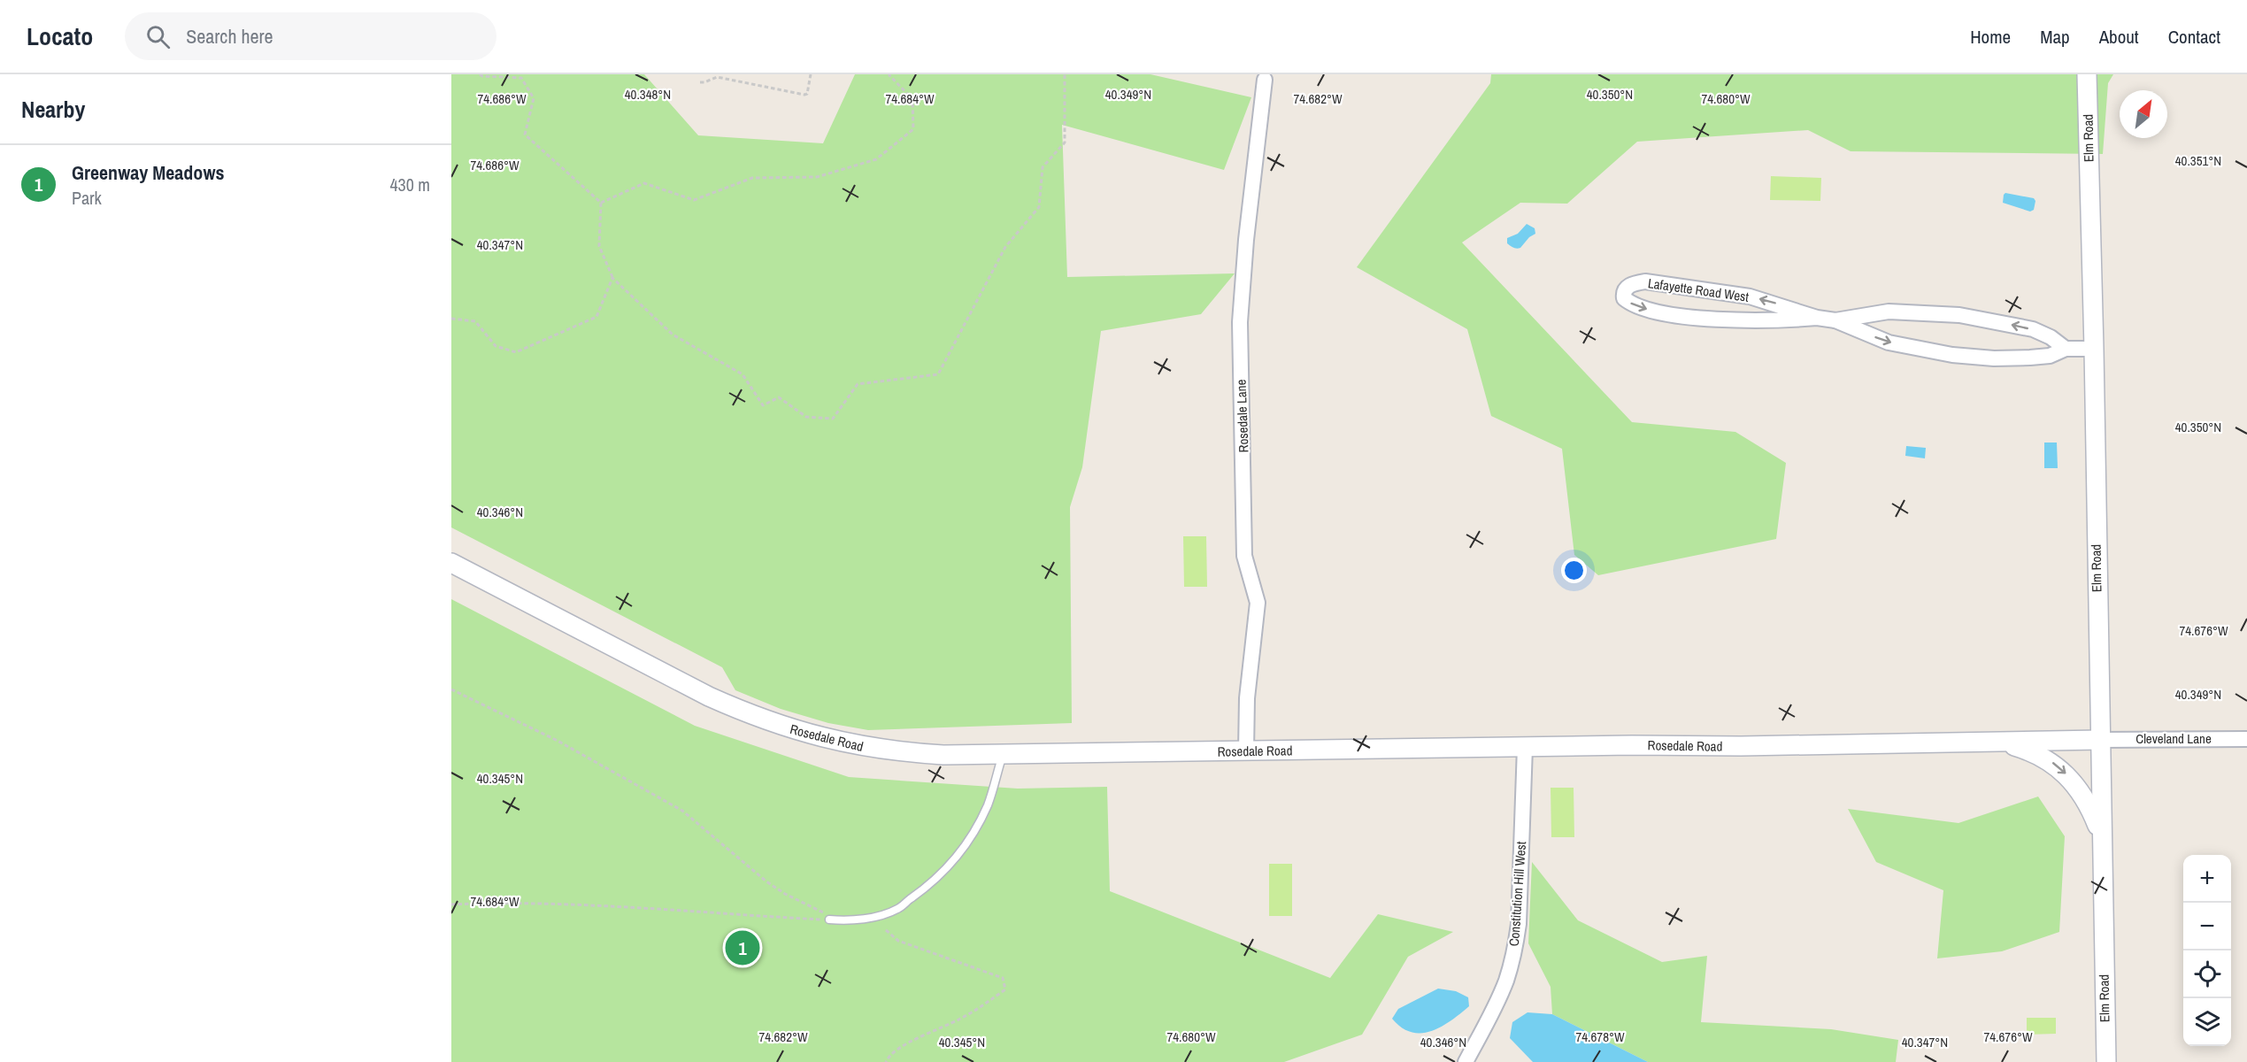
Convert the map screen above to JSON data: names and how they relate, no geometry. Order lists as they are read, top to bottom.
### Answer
{
  "streets": {
    "street": [
      "Elm Road",
      "Lafayette Road West",
      "Rosedale Lane",
      "Rosedale Road",
      "Cleveland Lane",
      "Constitution Hill West"
    ]
  },
  "crossings": [
    ["Elm Road", "Lafayette Road West"],
    ["Elm Road", "Rosedale Road"],
    ["Elm Road", "Cleveland Lane"],
    ["Rosedale Lane", "Rosedale Road"],
    ["Rosedale Road", "Cleveland Lane"],
    ["Rosedale Road", "Constitution Hill West"]
  ],
  "north": "top right",
  "page": {
    "header": "Locato",
    "search": "Search here",
    "nav": [
      "Home",
      "Map",
      "About",
      "Contact"
    ],
    "heading": "Nearby",
    "list": [
      {
        "mark": "1",
        "name": "Greenway Meadows",
        "note": "Park",
        "value": "430 m"
      }
    ],
    "map_buttons": ["+", "−"],
    "pins": "1"
  },
  "coordinates": [
    "40.348°N",
    "40.349°N",
    "40.350°N",
    "74.686°W",
    "74.684°W",
    "74.682°W",
    "74.680°W",
    "40.351°N",
    "40.347°N",
    "40.346°N",
    "74.676°W",
    "40.345°N",
    "74.678°W"
  ]
}
